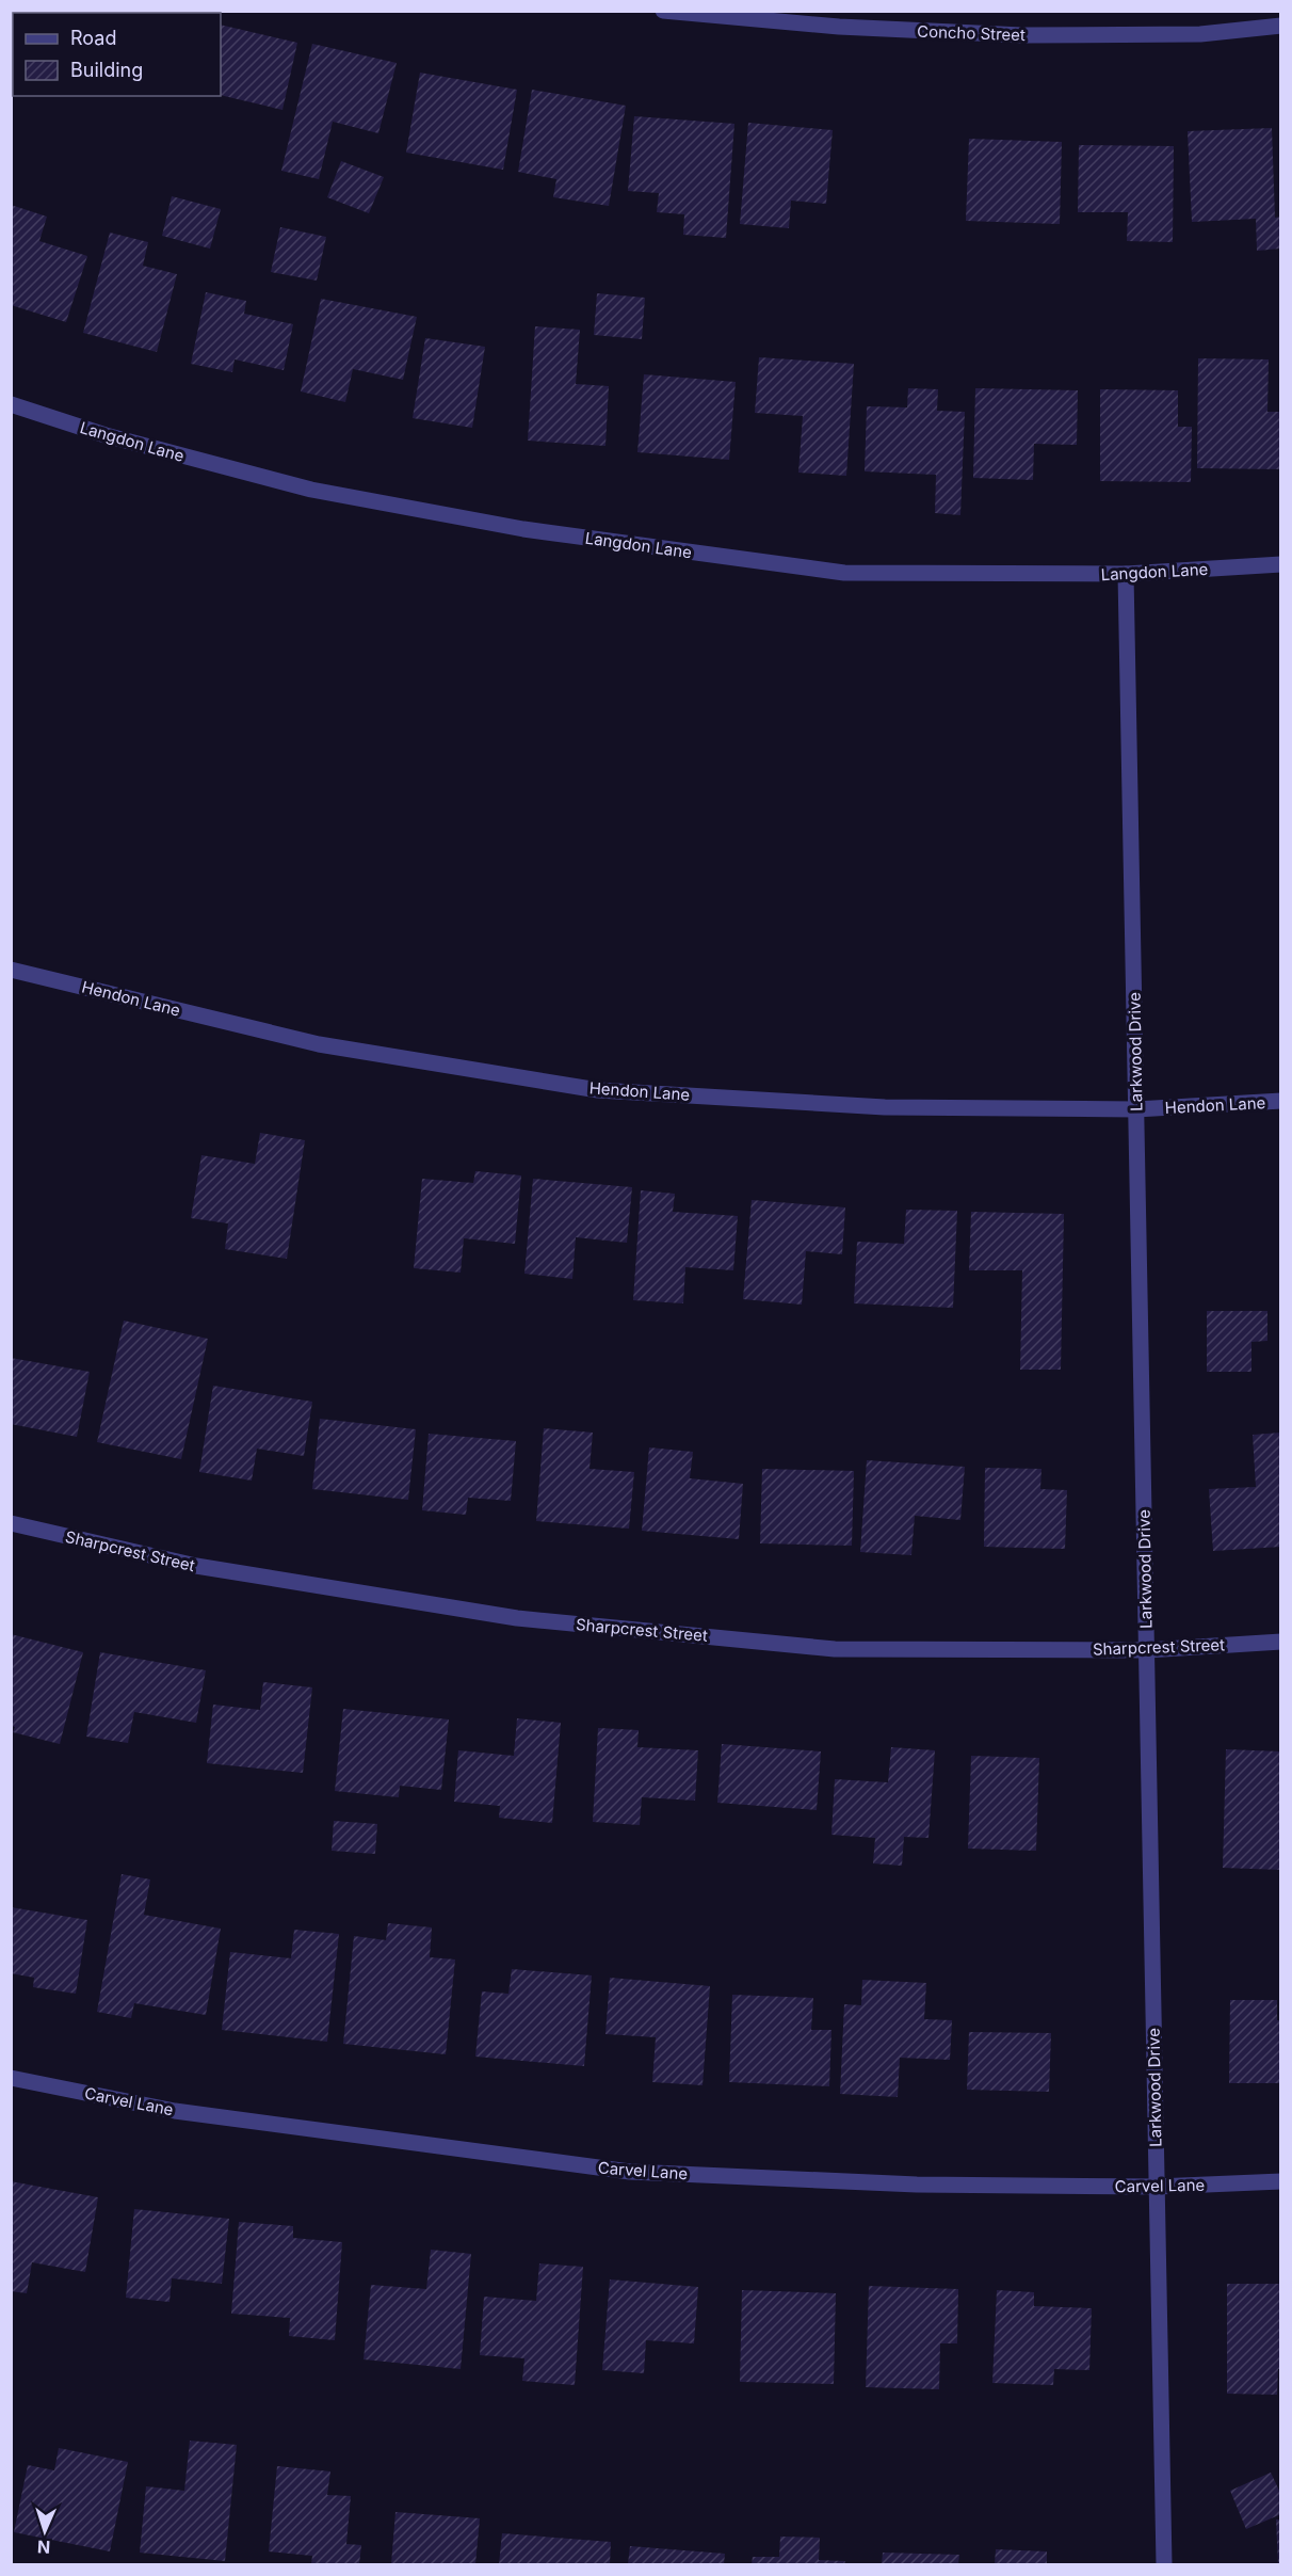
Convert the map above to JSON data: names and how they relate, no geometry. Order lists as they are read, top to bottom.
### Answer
{
  "streets": {
    "street": [
      "Concho Street",
      "Langdon Lane",
      "Hendon Lane",
      "Larkwood Drive",
      "Sharpcrest Street",
      "Carvel Lane"
    ]
  },
  "crossings": [
    ["Langdon Lane", "Larkwood Drive"],
    ["Hendon Lane", "Larkwood Drive"],
    ["Larkwood Drive", "Sharpcrest Street"],
    ["Larkwood Drive", "Carvel Lane"]
  ],
  "legend": ["Road", "Building"],
  "north": "bottom"
}
